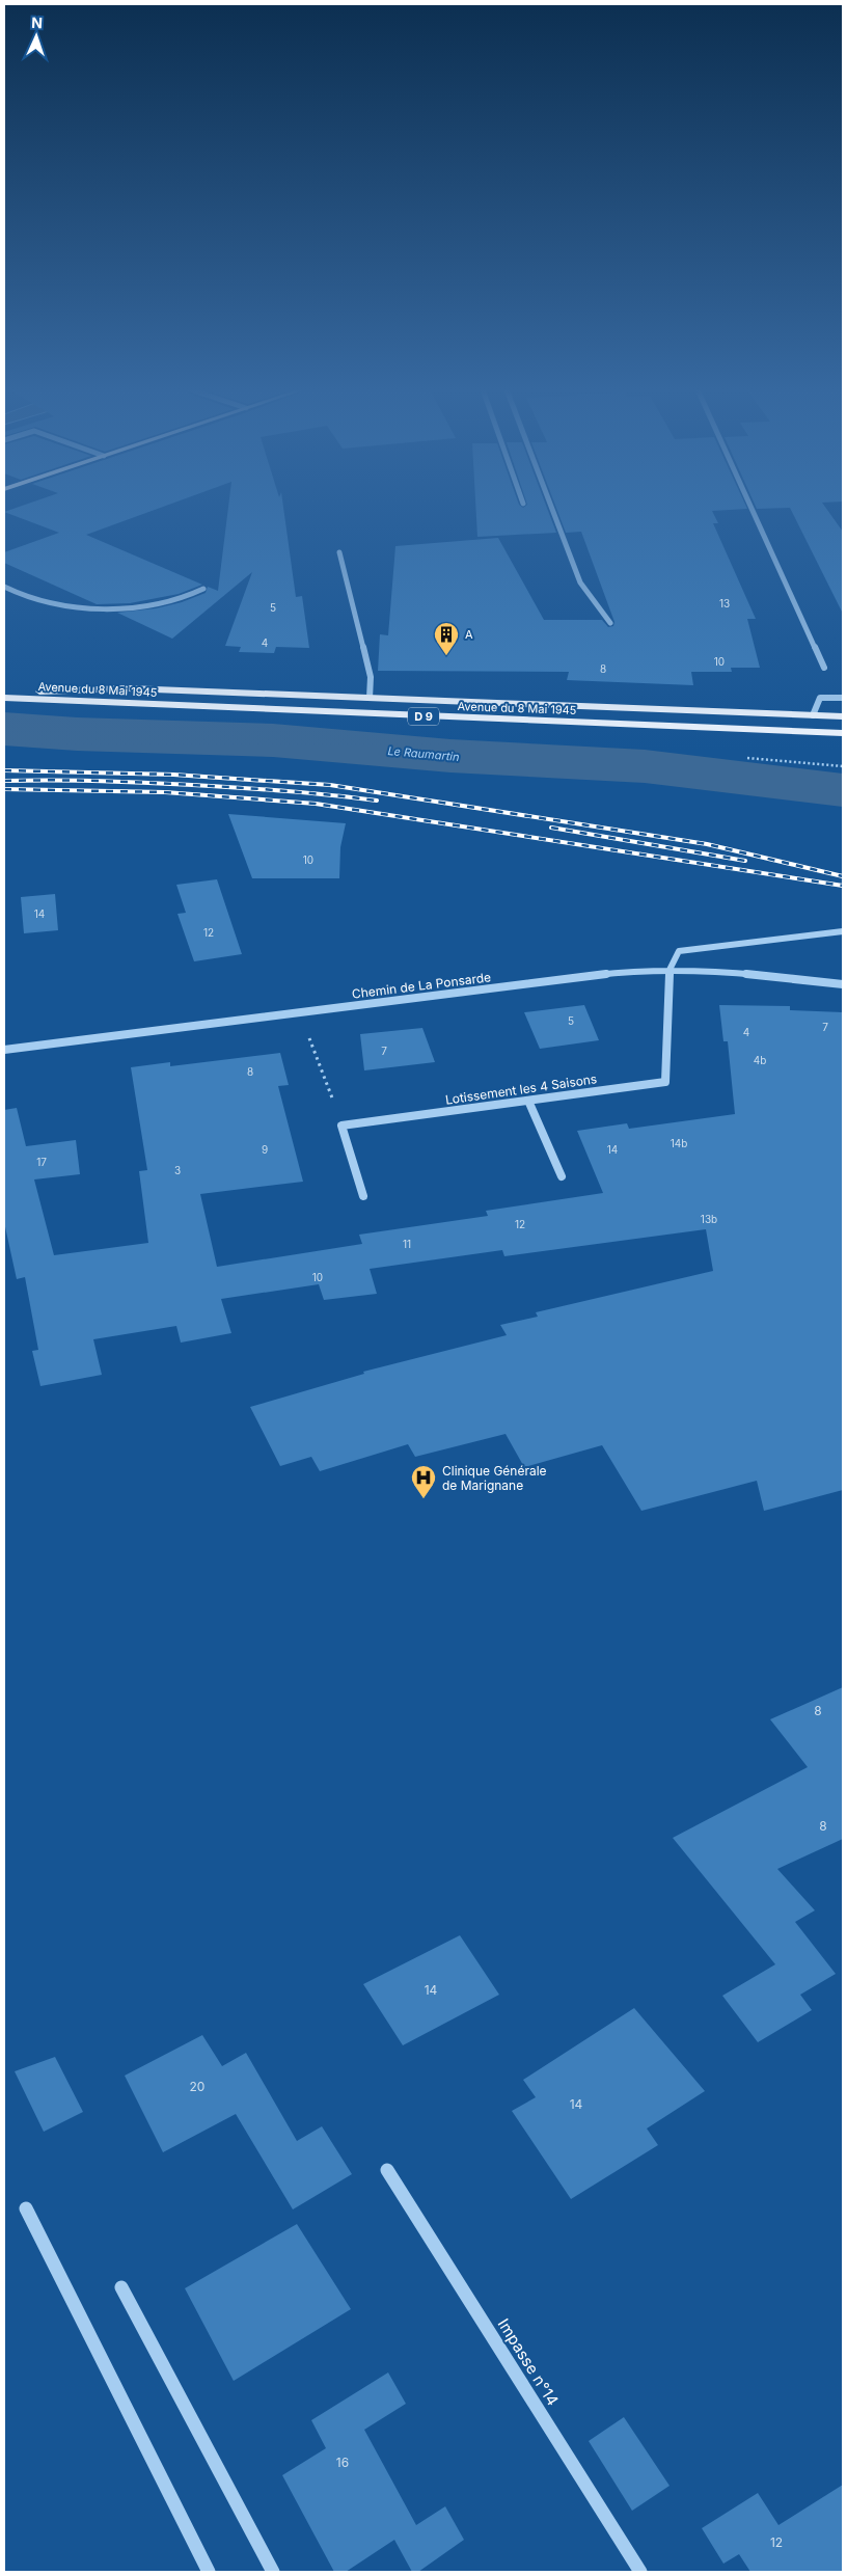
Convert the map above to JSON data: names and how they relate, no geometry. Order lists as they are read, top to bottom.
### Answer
{
  "streets": {
    "main road": ["Avenue du 8 Mai 1945", "D 9"],
    "street": ["Chemin de La Ponsarde", "Lotissement les 4 Saisons", "Impasse n°14"]
  },
  "crossings": [
    ["Chemin de La Ponsarde", "Lotissement les 4 Saisons"]
  ],
  "water": ["Le Raumartin"],
  "places": {
    "building": ["A"],
    "hospital": ["Clinique Générale de Marignane"]
  },
  "house_numbers": [
    "13",
    "5",
    "4",
    "10",
    "8",
    "10",
    "14",
    "12",
    "5",
    "7",
    "4",
    "7",
    "4b",
    "8",
    "14b",
    "9",
    "14",
    "17",
    "3",
    "13b",
    "12",
    "11",
    "10",
    "8",
    "8",
    "14",
    "20",
    "14",
    "16",
    "12"
  ],
  "north": "top"
}
